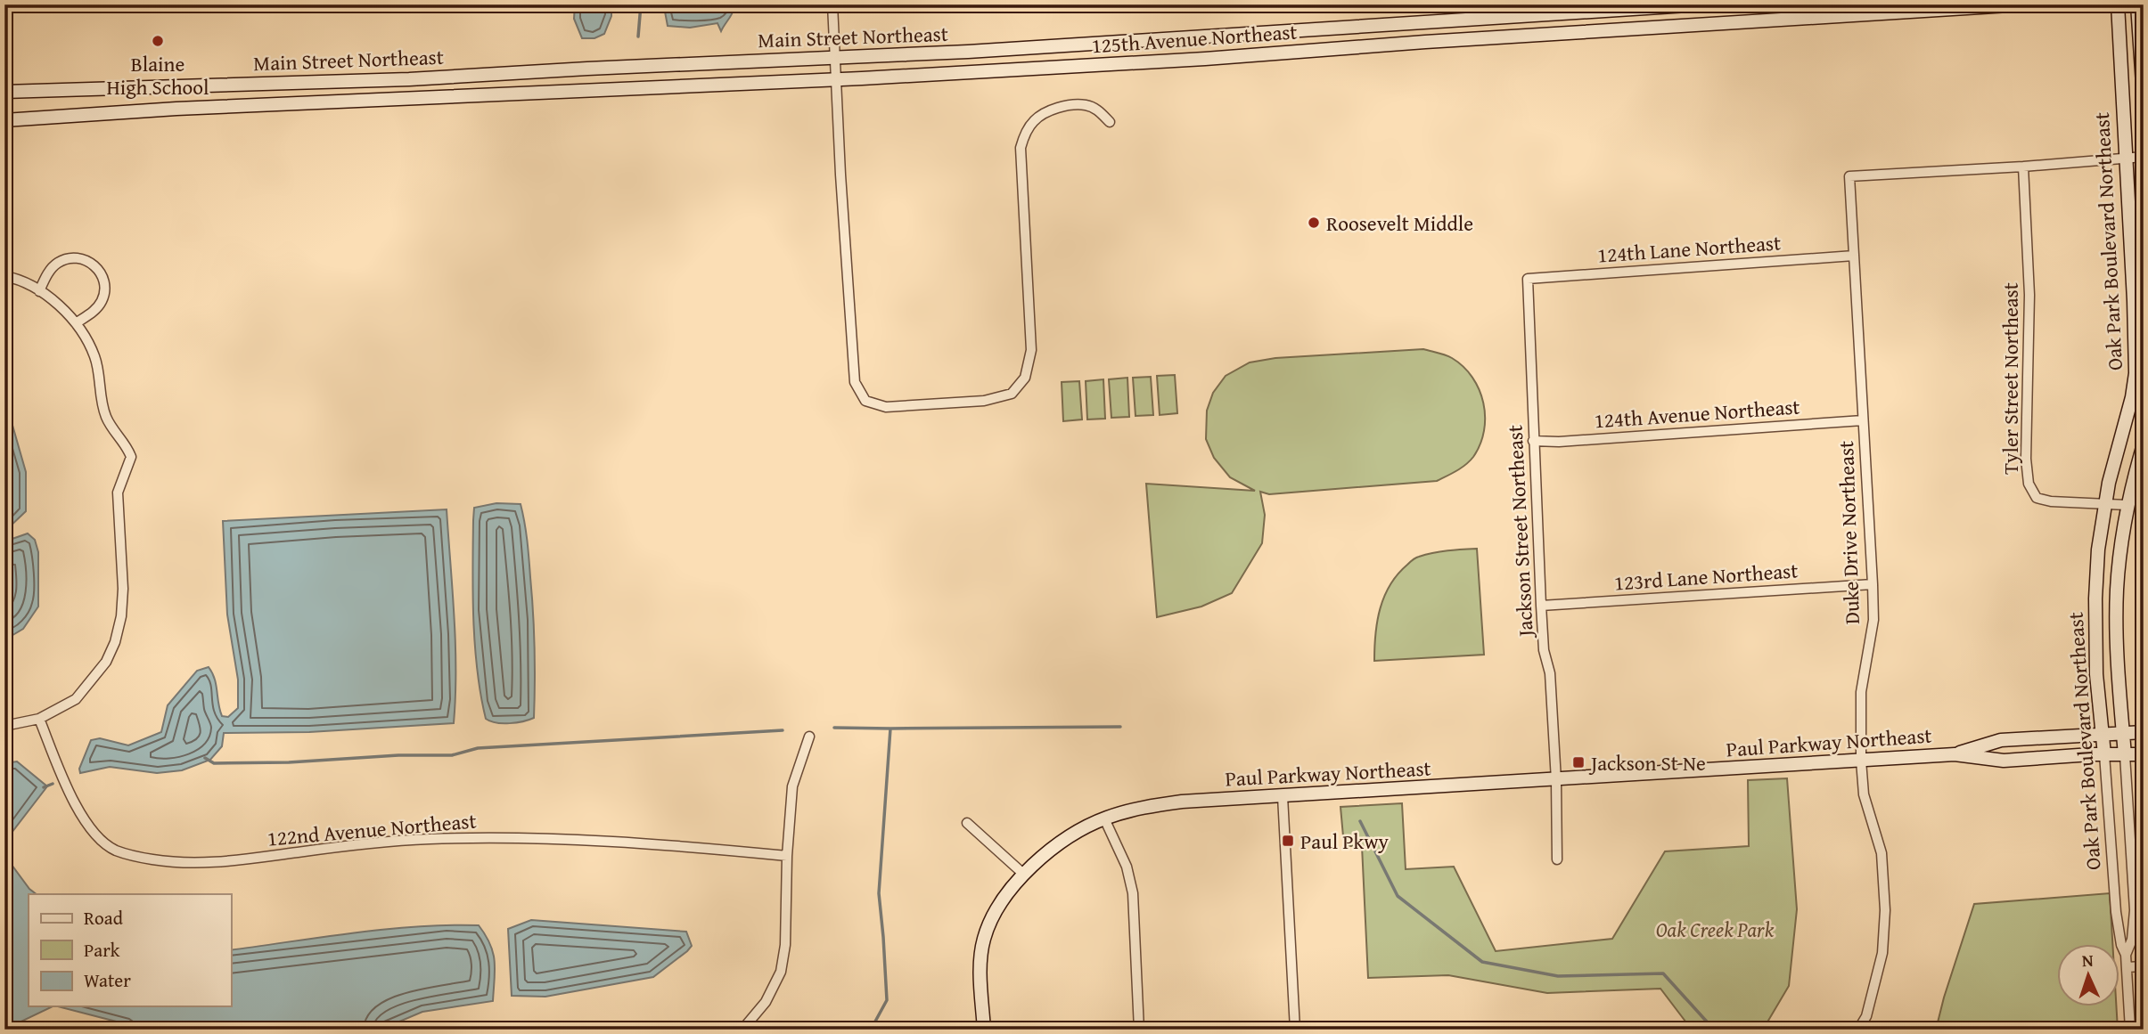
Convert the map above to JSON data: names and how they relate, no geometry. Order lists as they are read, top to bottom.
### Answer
{
  "streets": {
    "main road": [
      "Main Street Northeast",
      "125th Avenue Northeast",
      "Oak Park Boulevard Northeast",
      "Paul Parkway Northeast"
    ],
    "street": [
      "124th Lane Northeast",
      "Tyler Street Northeast",
      "124th Avenue Northeast",
      "Jackson Street Northeast",
      "Duke Drive Northeast",
      "123rd Lane Northeast",
      "122nd Avenue Northeast"
    ]
  },
  "crossings": [
    ["Main Street Northeast", "125th Avenue Northeast"],
    ["Oak Park Boulevard Northeast", "Tyler Street Northeast"],
    ["Oak Park Boulevard Northeast", "Paul Parkway Northeast"],
    ["124th Lane Northeast", "Jackson Street Northeast"],
    ["124th Lane Northeast", "Duke Drive Northeast"],
    ["Tyler Street Northeast", "Duke Drive Northeast"],
    ["124th Avenue Northeast", "Jackson Street Northeast"],
    ["124th Avenue Northeast", "Duke Drive Northeast"],
    ["Jackson Street Northeast", "123rd Lane Northeast"],
    ["Jackson Street Northeast", "Paul Parkway Northeast"],
    ["Duke Drive Northeast", "123rd Lane Northeast"],
    ["Duke Drive Northeast", "Paul Parkway Northeast"]
  ],
  "parks": ["Oak Creek Park"],
  "places": {
    "other": ["Blaine High School", "Roosevelt Middle"],
    "transit": ["Jackson St Ne", "Paul Pkwy"]
  },
  "legend": ["Road", "Park", "Water"],
  "north": "top"
}
